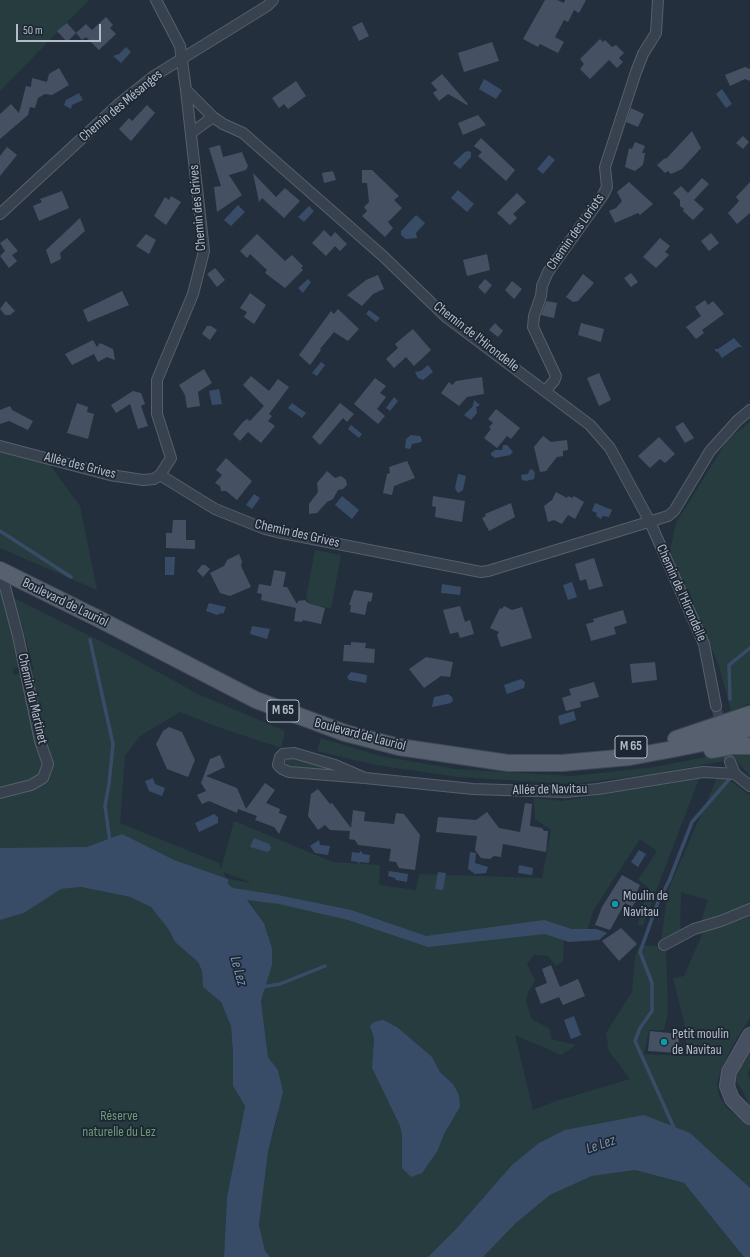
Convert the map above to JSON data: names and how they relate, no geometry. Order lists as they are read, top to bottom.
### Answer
{
  "streets": {
    "main road": ["Boulevard de Lauriol", "M 65"],
    "street": [
      "Chemin des Mésanges",
      "Chemin des Grives",
      "Chemin des Loriots",
      "Chemin de l'Hirondelle",
      "Allée des Grives",
      "Chemin du Martinet",
      "Allée de Navitau"
    ]
  },
  "crossings": [
    ["Chemin des Grives", "Chemin de l'Hirondelle"],
    ["Chemin des Grives", "Allée des Grives"],
    ["Chemin des Loriots", "Chemin de l'Hirondelle"],
    ["Boulevard de Lauriol", "Chemin du Martinet"],
    ["Boulevard de Lauriol", "M 65"]
  ],
  "water": ["Le Lez"],
  "parks": ["Réserve naturelle du Lez"],
  "places": ["Moulin de Navitau", "Petit moulin de Navitau"],
  "scale_bar": "50 m"
}
